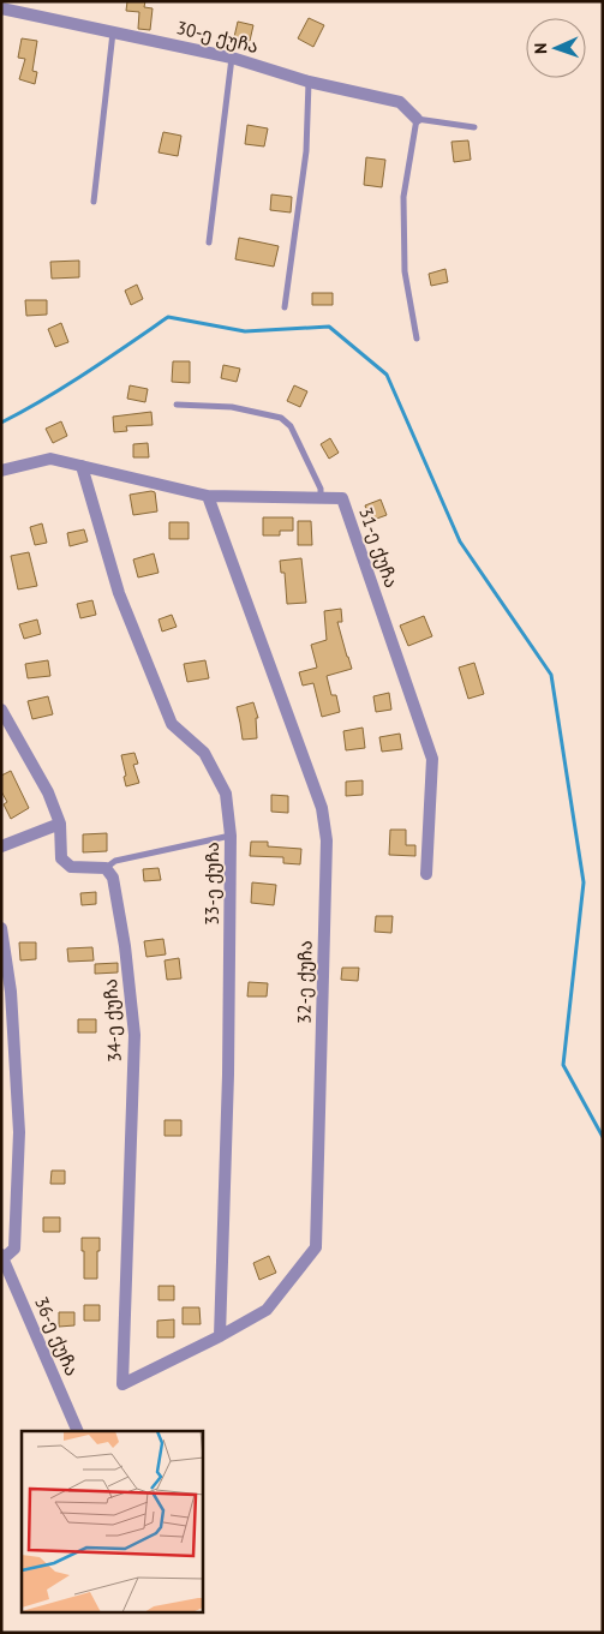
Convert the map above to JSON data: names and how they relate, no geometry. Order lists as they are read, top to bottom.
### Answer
{
  "streets": {
    "street": [
      "30-ე ქუჩა",
      "31-ე ქუჩა",
      "33-ე ქუჩა",
      "32-ე ქუჩა",
      "34-ე ქუჩა",
      "36-ე ქუჩა"
    ]
  },
  "crossings": [
    ["31-ე ქუჩა", "33-ე ქუჩა"],
    ["31-ე ქუჩა", "32-ე ქუჩა"],
    ["33-ე ქუჩა", "32-ე ქუჩა"],
    ["32-ე ქუჩა", "34-ე ქუჩა"]
  ],
  "north": "left"
}
